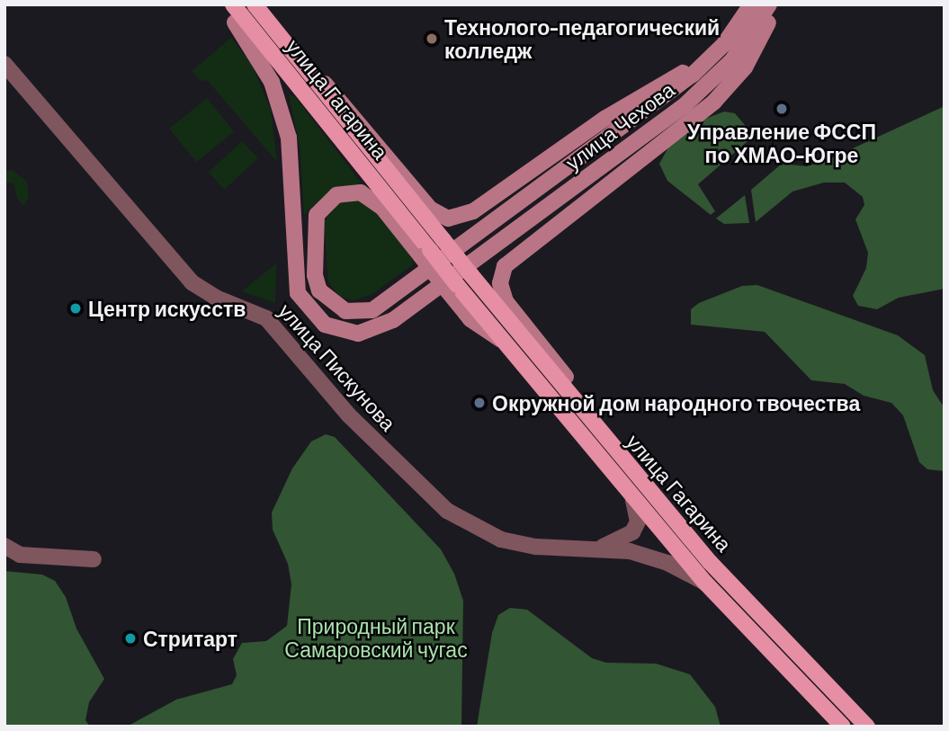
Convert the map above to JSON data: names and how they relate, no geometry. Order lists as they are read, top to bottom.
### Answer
{
  "streets": {
    "main road": ["улица Гагарина", "улица Чехова"],
    "street": ["улица Пискунова"]
  },
  "crossings": [
    ["улица Гагарина", "улица Чехова"],
    ["улица Гагарина", "улица Пискунова"]
  ],
  "parks": ["Природный парк Самаровский чугас"],
  "places": [
    "Технолого-педагогический колледж",
    "Управление ФССП по ХМАО-Югре",
    "Центр искусств",
    "Окружной дом народного твочества",
    "Стритарт"
  ]
}
